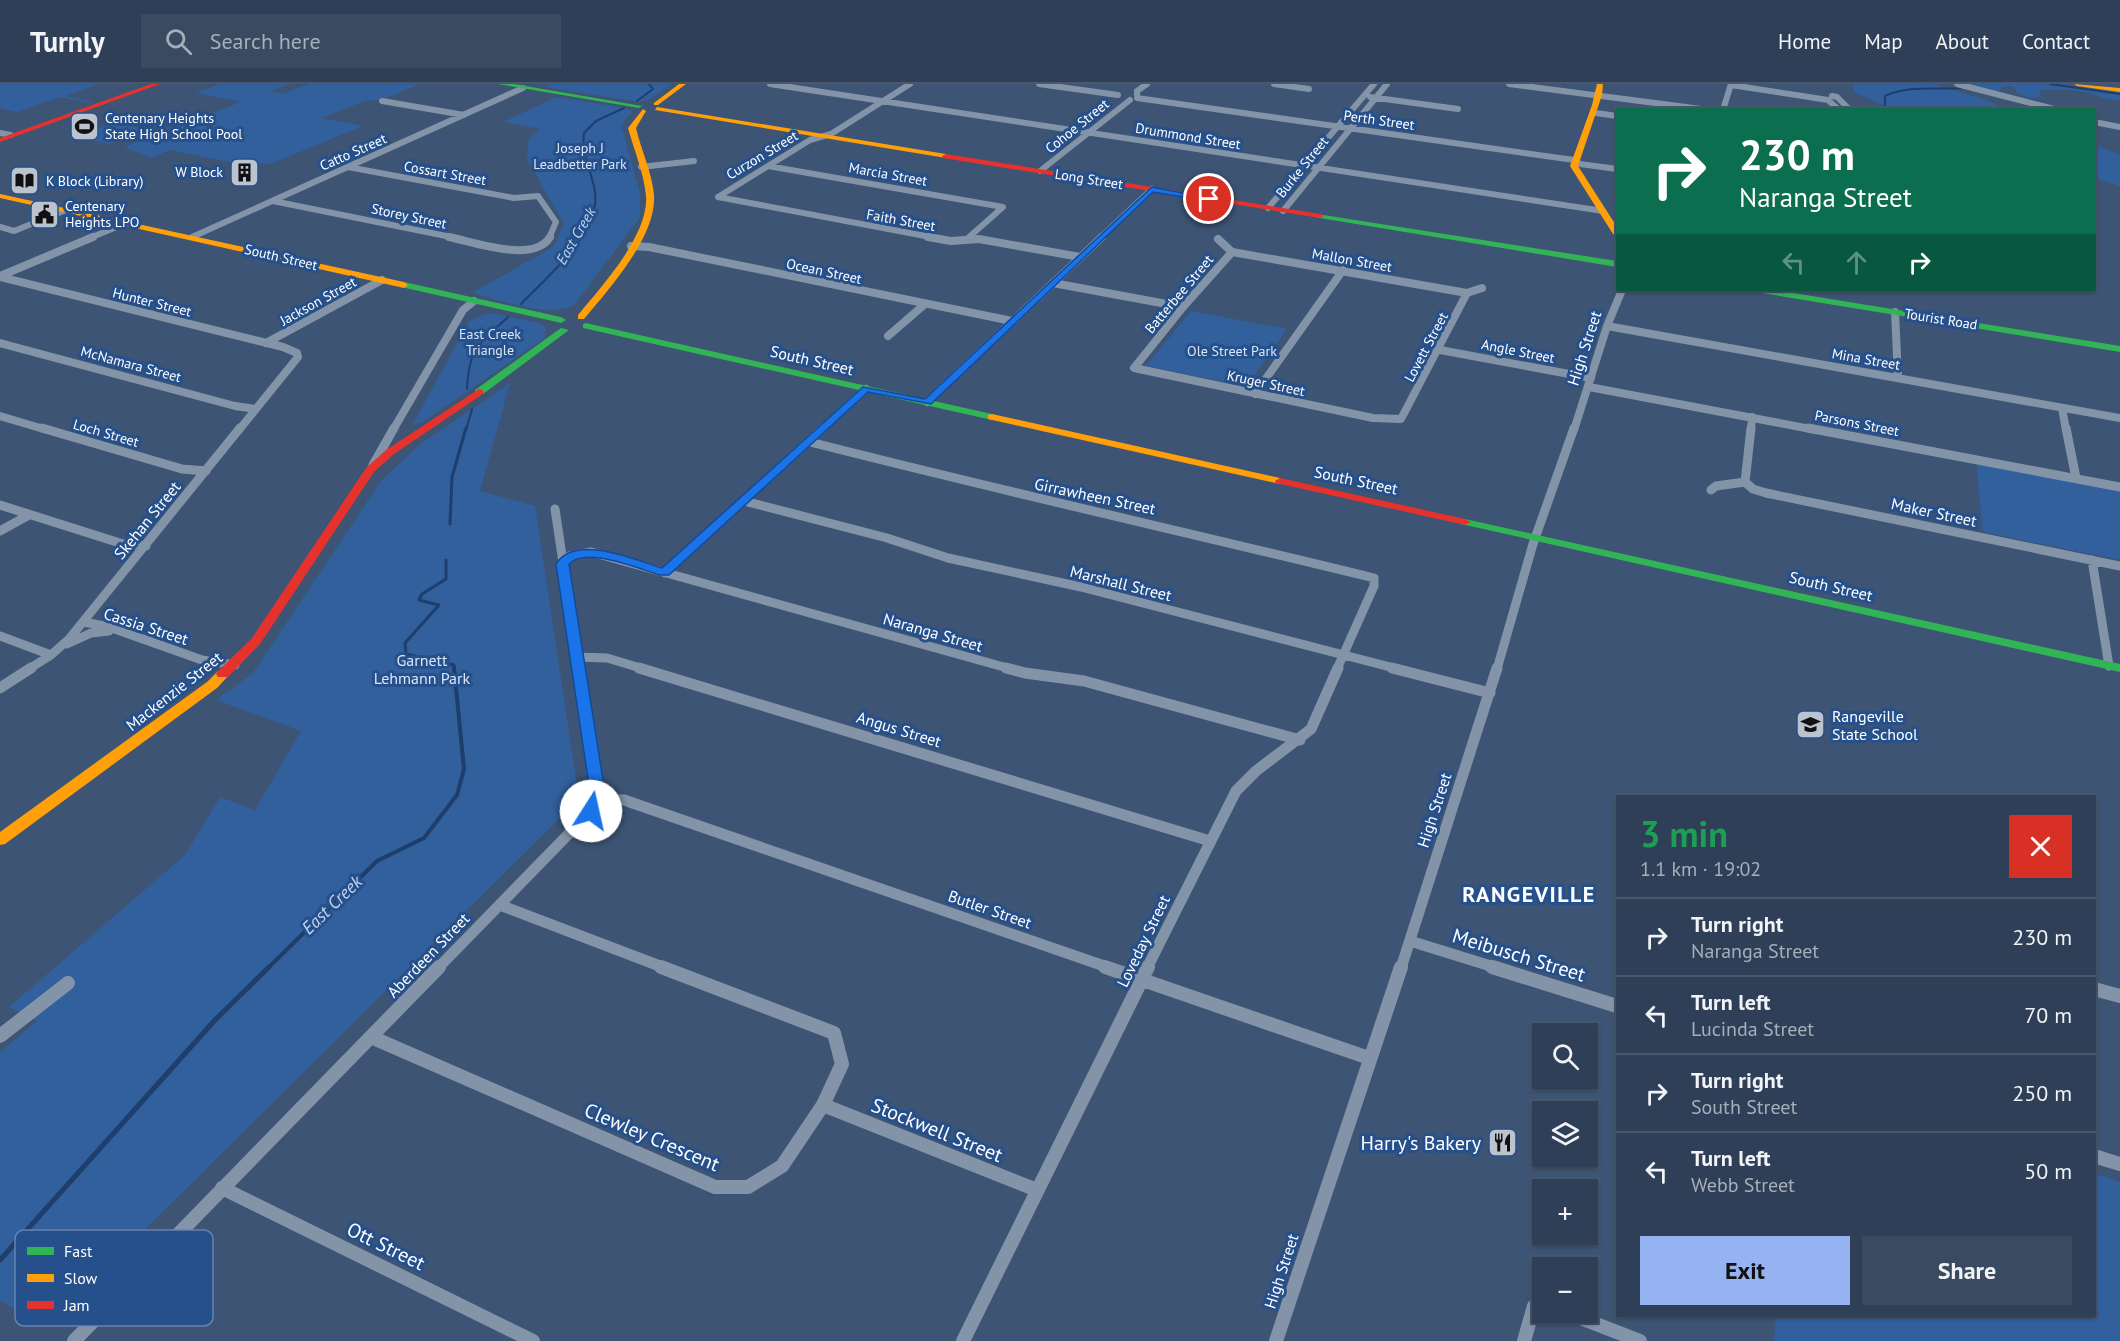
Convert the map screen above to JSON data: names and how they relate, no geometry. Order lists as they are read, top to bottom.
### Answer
{
  "streets": {
    "main road": [
      "Long Street",
      "South Street",
      "Tourist Road",
      "Mackenzie Street"
    ],
    "street": [
      "Perth Street",
      "Cohoe Street",
      "Drummond Street",
      "Catto Street",
      "Curzon Street",
      "Burke Street",
      "Cossart Street",
      "Marcia Street",
      "Storey Street",
      "Faith Street",
      "Mallon Street",
      "Ocean Street",
      "Batterbee Street",
      "Jackson Street",
      "Hunter Street",
      "Lovett Street",
      "High Street",
      "Angle Street",
      "Mina Street",
      "McNamara Street",
      "Kruger Street",
      "Parsons Street",
      "Loch Street",
      "Girrawheen Street",
      "Maker Street",
      "Skehan Street",
      "Marshall Street",
      "Cassia Street",
      "Naranga Street",
      "Angus Street",
      "Butler Street",
      "Loveday Street",
      "Aberdeen Street",
      "Meibusch Street",
      "Stockwell Street",
      "Clewley Crescent",
      "Ott Street"
    ]
  },
  "crossings": [
    ["Perth Street", "Cohoe Street"],
    ["Perth Street", "Burke Street"],
    ["Cohoe Street", "Drummond Street"],
    ["Cohoe Street", "Long Street"],
    ["Drummond Street", "Curzon Street"],
    ["Drummond Street", "Burke Street"],
    ["Catto Street", "Cossart Street"],
    ["Catto Street", "Storey Street"],
    ["Catto Street", "South Street"],
    ["Curzon Street", "Marcia Street"],
    ["Curzon Street", "Long Street"],
    ["Curzon Street", "Faith Street"],
    ["Burke Street", "Long Street"],
    ["Cossart Street", "Storey Street"],
    ["Marcia Street", "Faith Street"],
    ["South Street", "Jackson Street"],
    ["South Street", "High Street"],
    ["South Street", "Mackenzie Street"],
    ["Mallon Street", "Batterbee Street"],
    ["Mallon Street", "Lovett Street"],
    ["Batterbee Street", "Kruger Street"],
    ["Jackson Street", "Hunter Street"],
    ["Hunter Street", "Skehan Street"],
    ["Lovett Street", "Angle Street"],
    ["Lovett Street", "Kruger Street"],
    ["High Street", "Angle Street"],
    ["High Street", "Mina Street"],
    ["High Street", "Parsons Street"],
    ["High Street", "Marshall Street"],
    ["High Street", "Butler Street"],
    ["High Street", "Meibusch Street"],
    ["Angle Street", "Parsons Street"],
    ["McNamara Street", "Skehan Street"],
    ["Loch Street", "Skehan Street"],
    ["Girrawheen Street", "Loveday Street"],
    ["Skehan Street", "Cassia Street"],
    ["Marshall Street", "Loveday Street"],
    ["Cassia Street", "Mackenzie Street"],
    ["Naranga Street", "Loveday Street"],
    ["Angus Street", "Loveday Street"],
    ["Butler Street", "Loveday Street"],
    ["Butler Street", "Aberdeen Street"],
    ["Loveday Street", "Stockwell Street"],
    ["Aberdeen Street", "Clewley Crescent"],
    ["Aberdeen Street", "Ott Street"],
    ["Stockwell Street", "Clewley Crescent"]
  ],
  "districts": ["RANGEVILLE"],
  "water": ["East Creek"],
  "parks": [
    "Joseph J Leadbetter Park",
    "East Creek Triangle",
    "Ole Street Park",
    "Garnett Lehmann Park"
  ],
  "places": {
    "sports": ["Centenary Heights State High School Pool"],
    "building": ["W Block"],
    "library": ["K Block (Library)"],
    "public building": ["Centenary Heights LPO"],
    "school or university": ["Rangeville State School"],
    "restaurant": ["Harry's Bakery"]
  },
  "legend": ["Fast", "Slow", "Jam"],
  "page": {
    "header": "Turnly",
    "search": "Search here",
    "nav": [
      "Home",
      "Map",
      "About",
      "Contact"
    ],
    "turn": ["230 m", "Naranga Street"],
    "heading": ["3 min", "1.1 km · 19:02"],
    "list": [
      {
        "name": "Turn right",
        "note": "Naranga Street",
        "value": "230 m"
      },
      {
        "name": "Turn left",
        "note": "Lucinda Street",
        "value": "70 m"
      },
      {
        "name": "Turn right",
        "note": "South Street",
        "value": "250 m"
      },
      {
        "name": "Turn left",
        "note": "Webb Street",
        "value": "50 m"
      }
    ],
    "map_buttons": ["+", "−"],
    "buttons": ["Exit", "Share"]
  }
}
